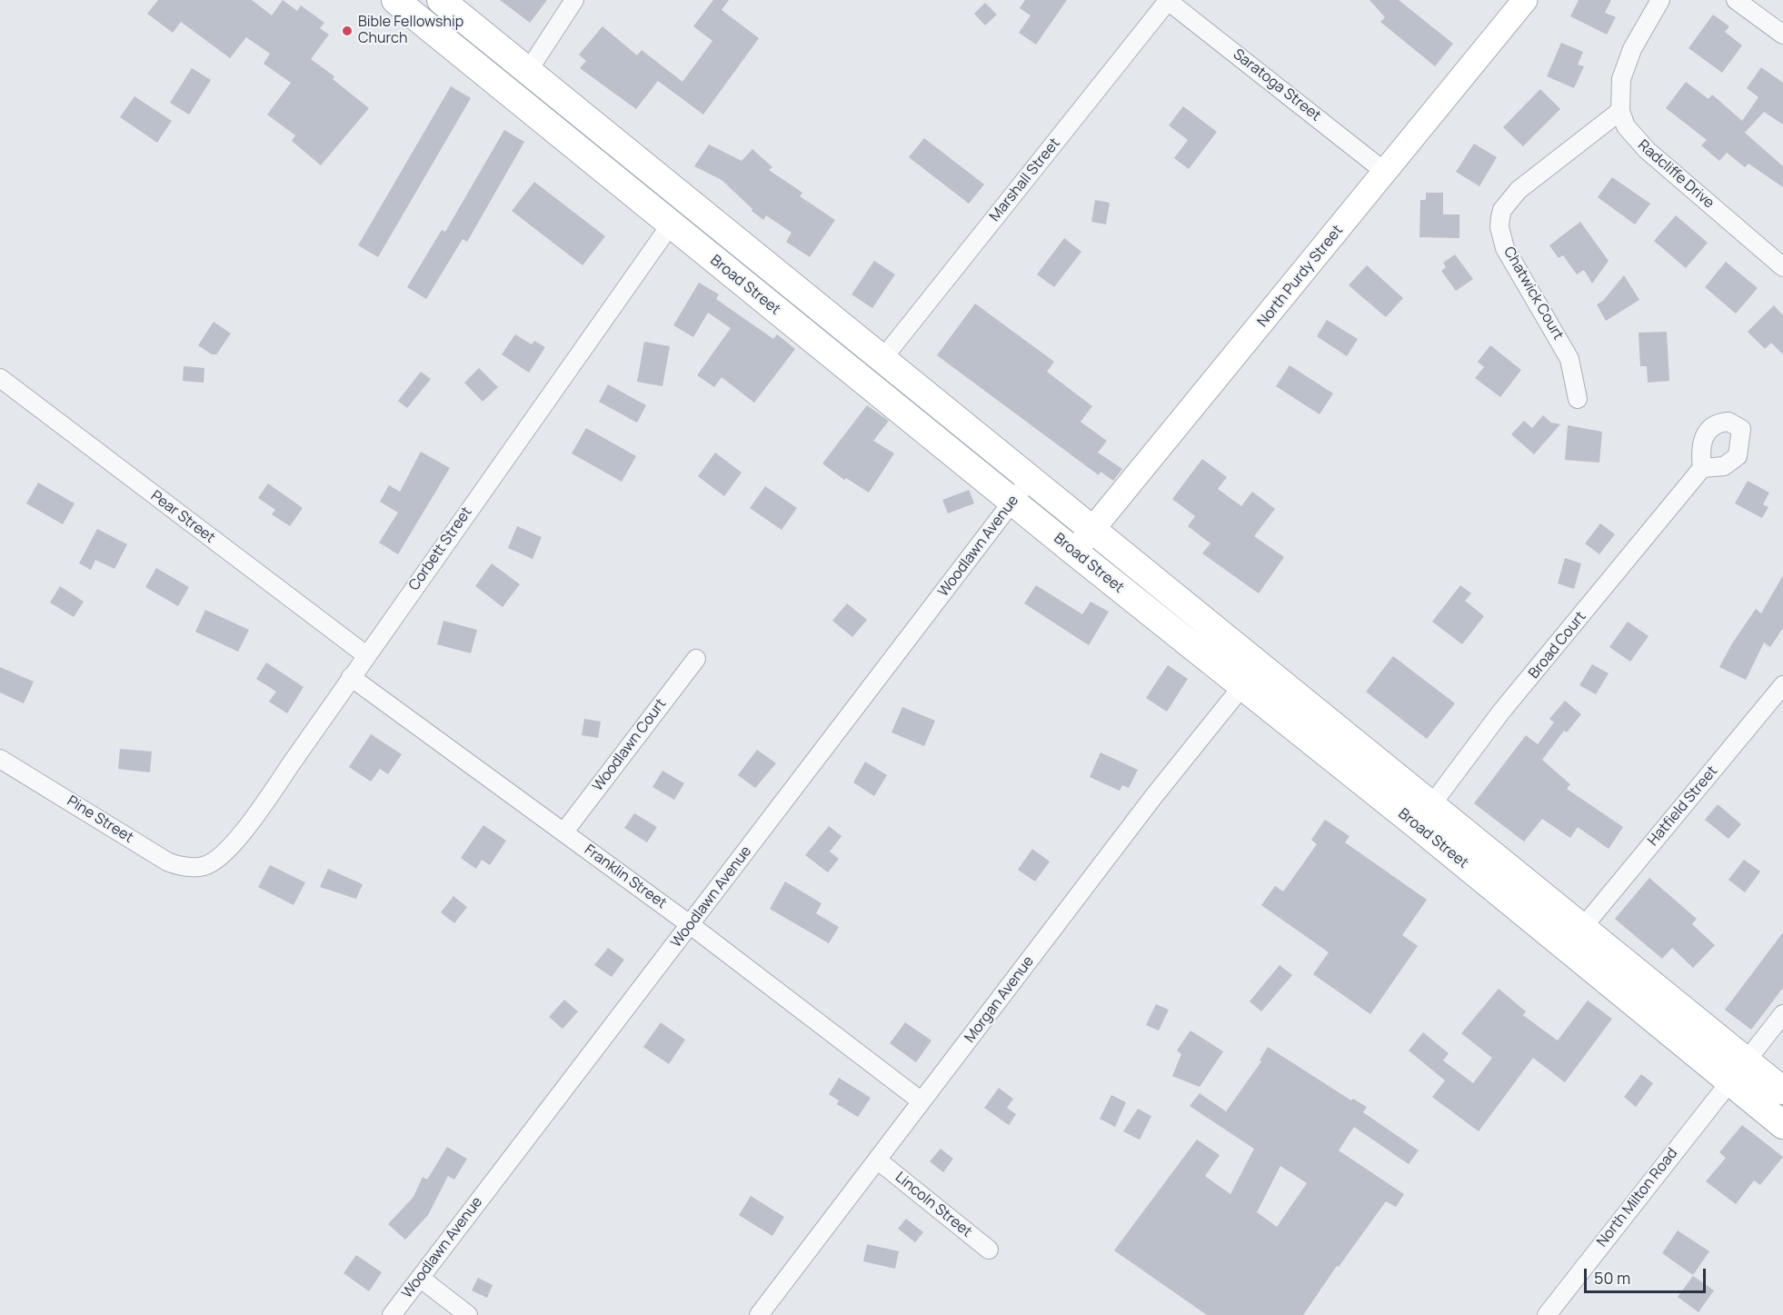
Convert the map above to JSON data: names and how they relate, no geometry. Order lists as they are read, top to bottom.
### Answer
{
  "streets": {
    "main road": ["Broad Street"],
    "street": [
      "Saratoga Street",
      "Radcliffe Drive",
      "Marshall Street",
      "North Purdy Street",
      "Chatwick Court",
      "Pear Street",
      "Woodlawn Avenue",
      "Corbett Street",
      "Broad Court",
      "Woodlawn Court",
      "Hatfield Street",
      "Pine Street",
      "Franklin Street",
      "Morgan Avenue",
      "North Milton Road",
      "Lincoln Street"
    ]
  },
  "crossings": [
    ["Saratoga Street", "Marshall Street"],
    ["Saratoga Street", "North Purdy Street"],
    ["Radcliffe Drive", "Chatwick Court"],
    ["Marshall Street", "Broad Street"],
    ["North Purdy Street", "Broad Street"],
    ["Broad Street", "Woodlawn Avenue"],
    ["Broad Street", "Corbett Street"],
    ["Broad Street", "Broad Court"],
    ["Broad Street", "Hatfield Street"],
    ["Broad Street", "Morgan Avenue"],
    ["Broad Street", "North Milton Road"],
    ["Pear Street", "Corbett Street"],
    ["Woodlawn Avenue", "Franklin Street"],
    ["Corbett Street", "Pine Street"],
    ["Corbett Street", "Franklin Street"],
    ["Woodlawn Court", "Franklin Street"],
    ["Franklin Street", "Morgan Avenue"],
    ["Morgan Avenue", "Lincoln Street"]
  ],
  "places": ["Bible Fellowship Church"],
  "scale_bar": "50 m"
}
